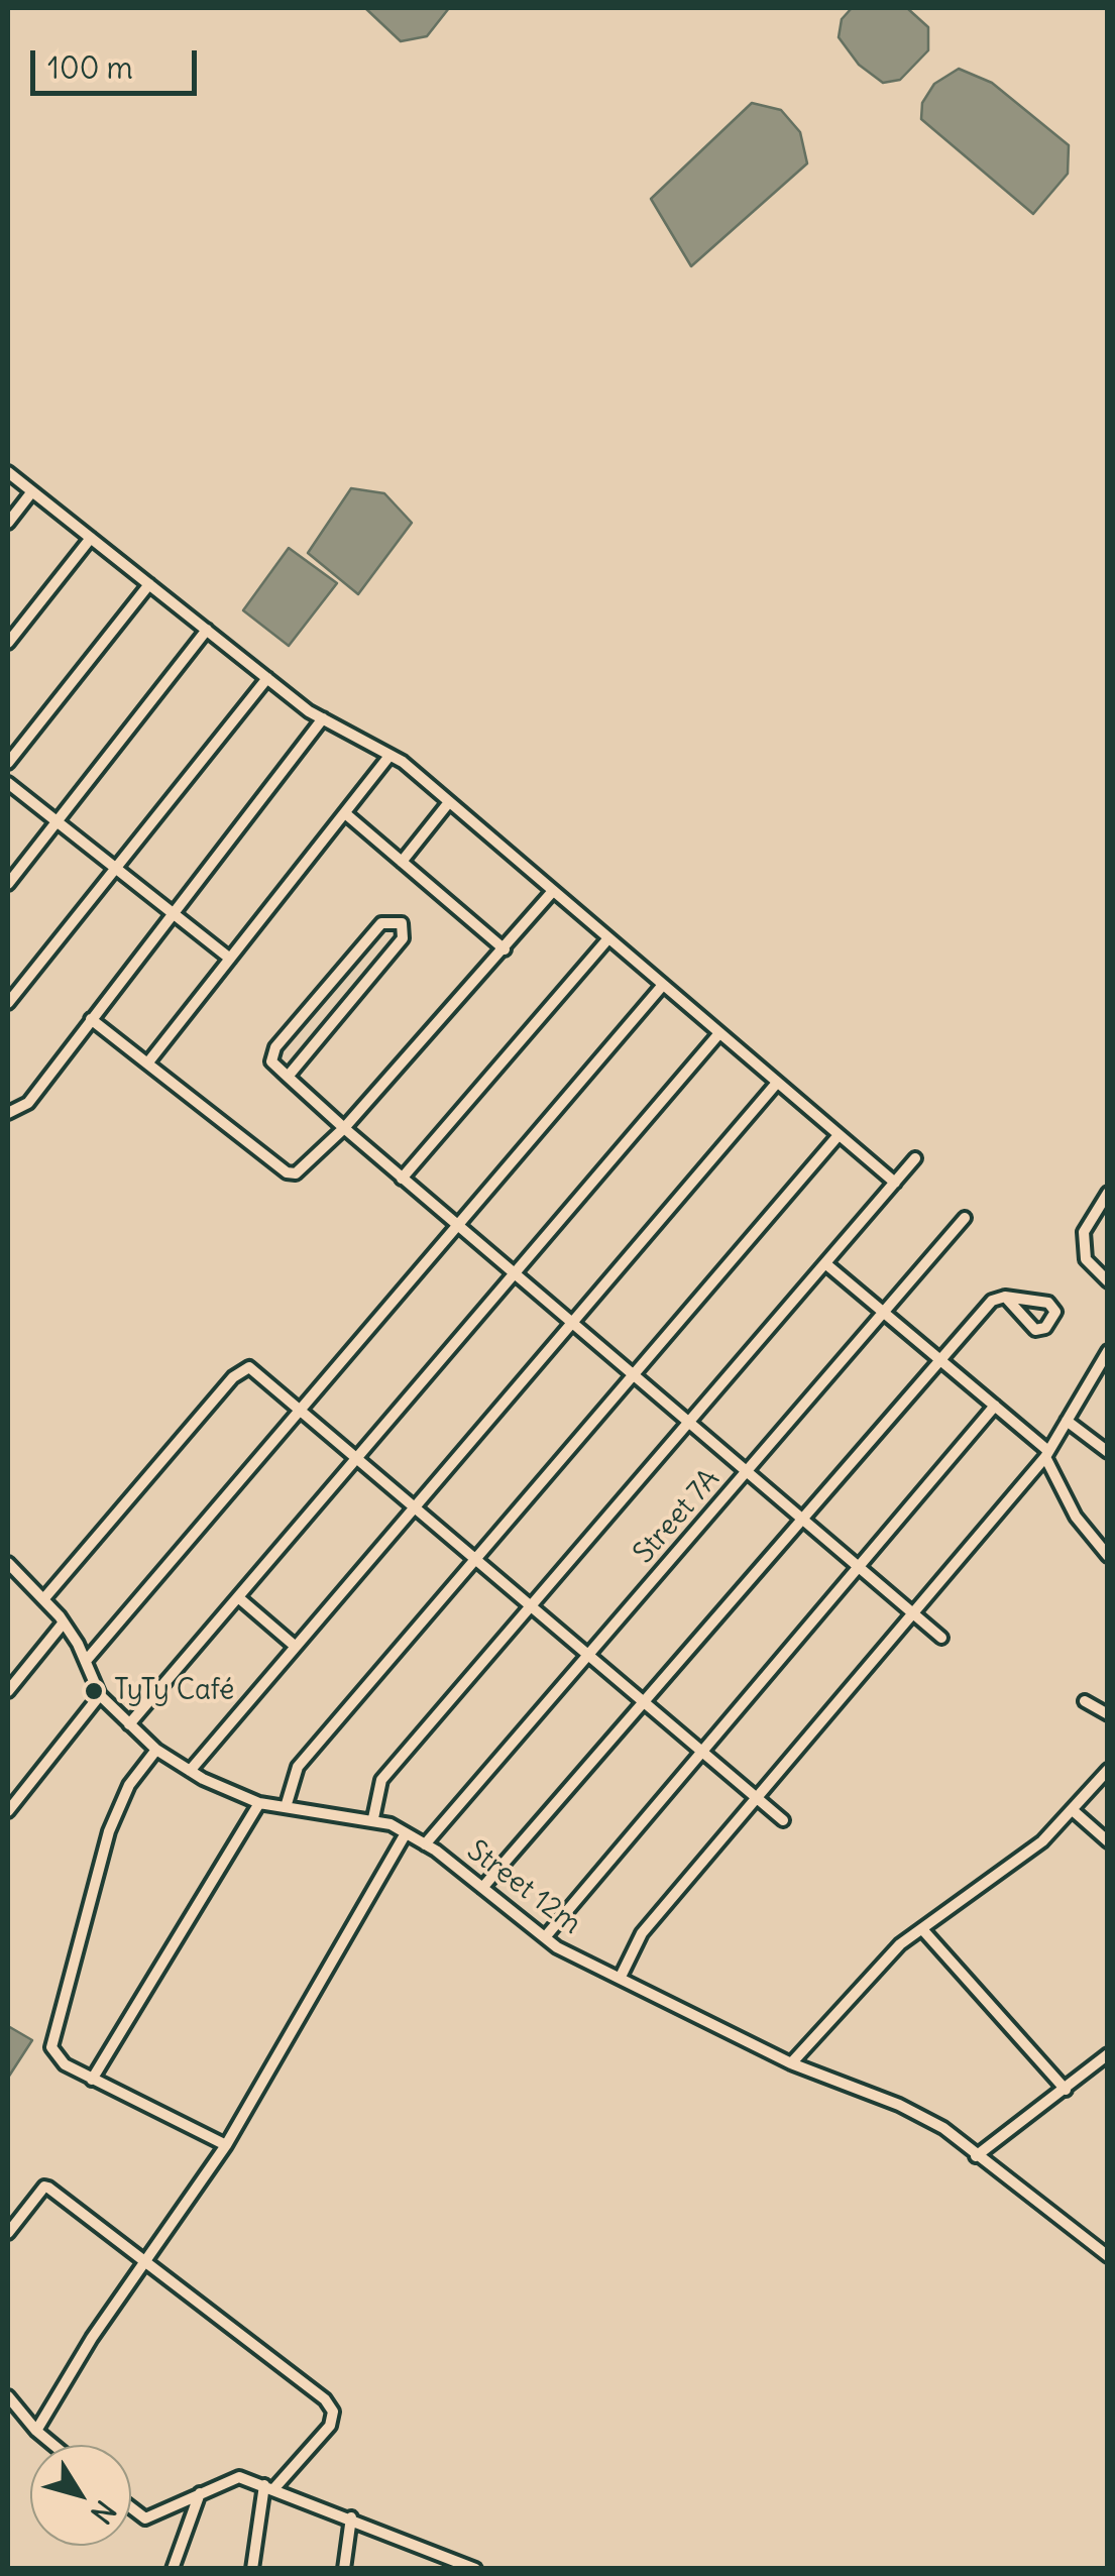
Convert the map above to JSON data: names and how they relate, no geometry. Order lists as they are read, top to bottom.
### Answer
{
  "streets": {
    "street": ["Street 7A", "Street 12m"]
  },
  "crossings": [
    ["Street 7A", "Street 12m"]
  ],
  "places": ["TyTy Café"],
  "scale_bar": "100 m",
  "north": "bottom right"
}
